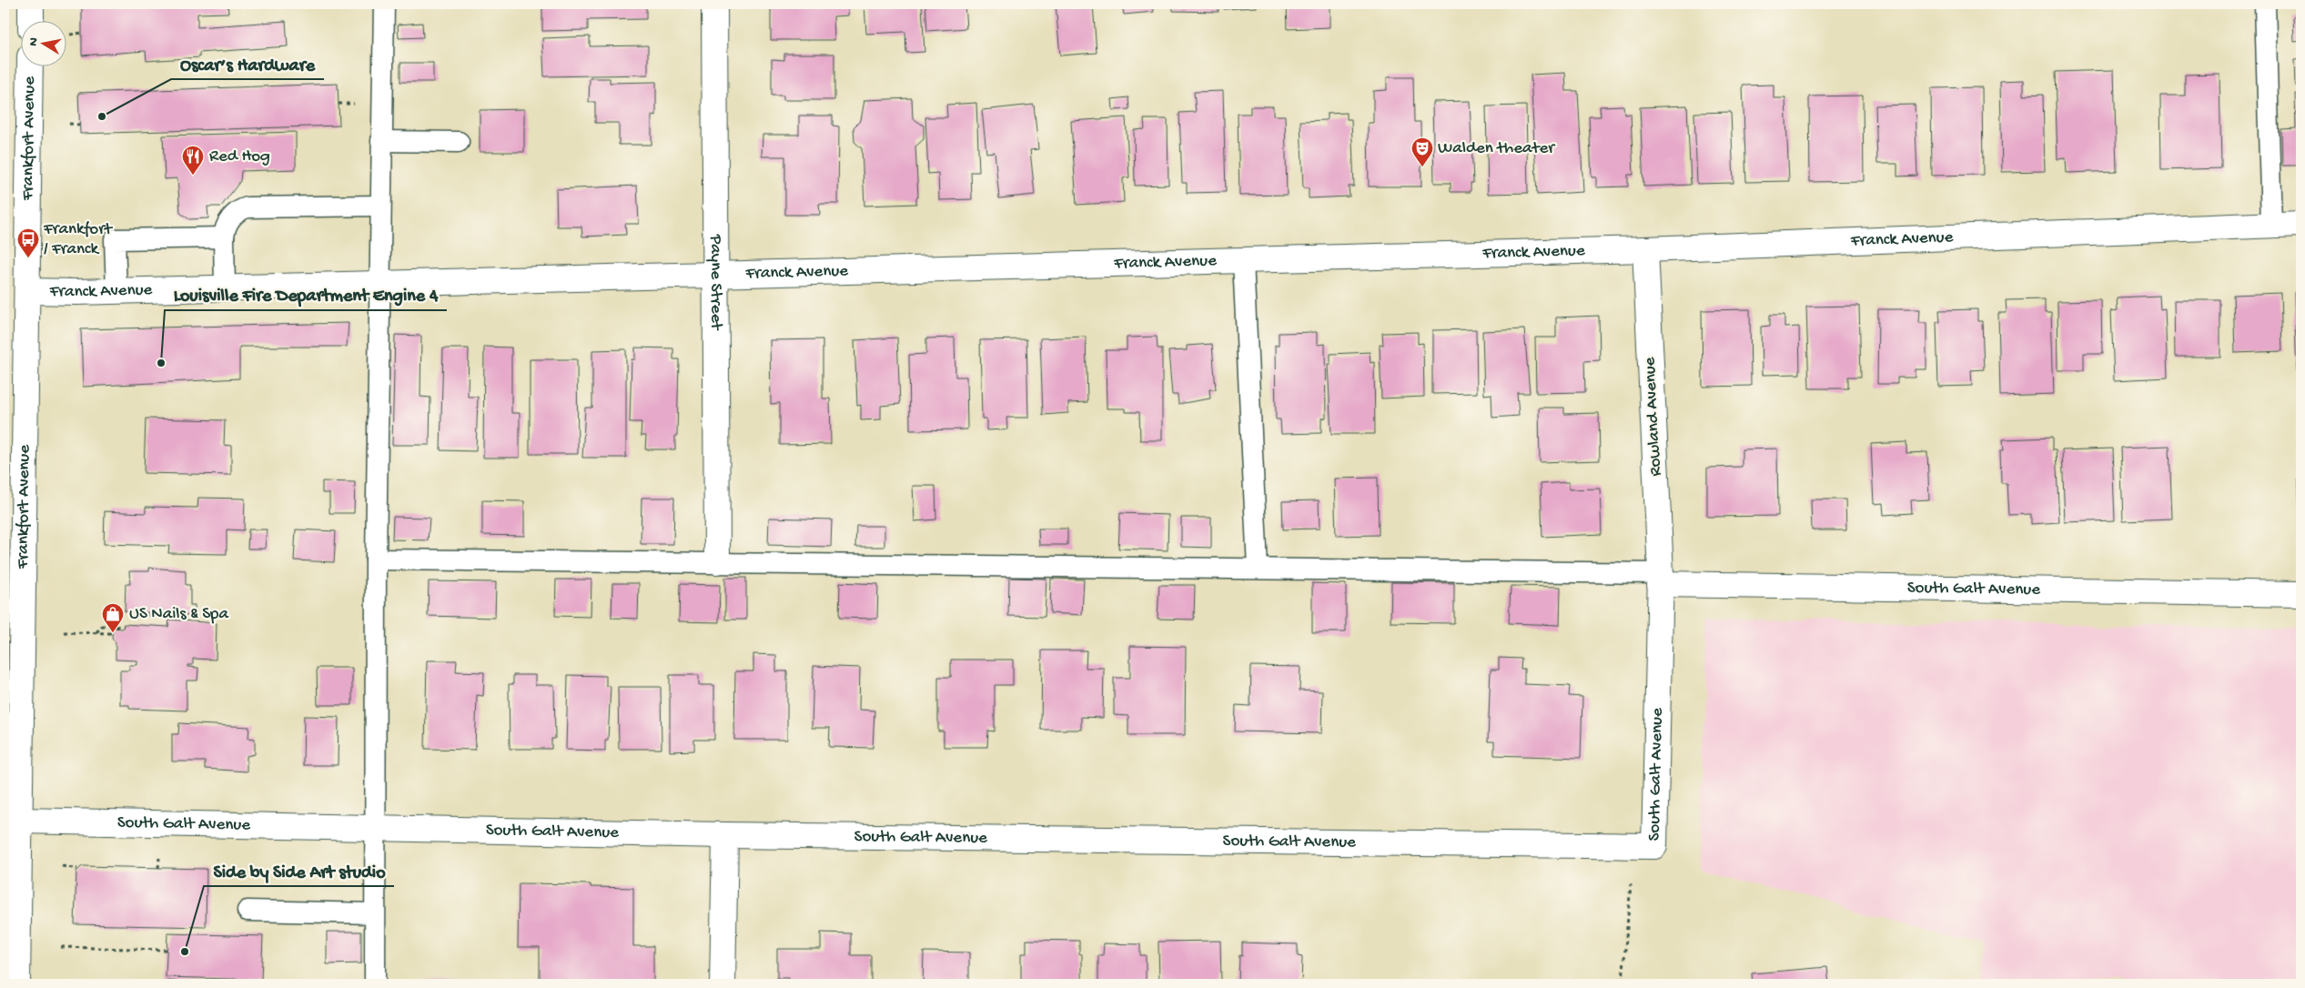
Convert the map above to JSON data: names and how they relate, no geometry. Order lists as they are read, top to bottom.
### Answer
{
  "streets": {
    "street": [
      "Frankfort Avenue",
      "Franck Avenue",
      "Payne Street",
      "Rowland Avenue",
      "South Galt Avenue"
    ]
  },
  "crossings": [
    ["Frankfort Avenue", "Franck Avenue"],
    ["Frankfort Avenue", "South Galt Avenue"],
    ["Franck Avenue", "Payne Street"],
    ["Franck Avenue", "Rowland Avenue"],
    ["Rowland Avenue", "South Galt Avenue"]
  ],
  "places": {
    "other": ["Oscar’s Hardware", "Louisville Fire Department Engine 4", "Side by Side Art studio"],
    "theatre": ["Walden theater"],
    "restaurant": ["Red Hog"],
    "bus stop": ["Frankfort / Franck"],
    "shop": ["US Nails & Spa"]
  },
  "north": "left"
}
